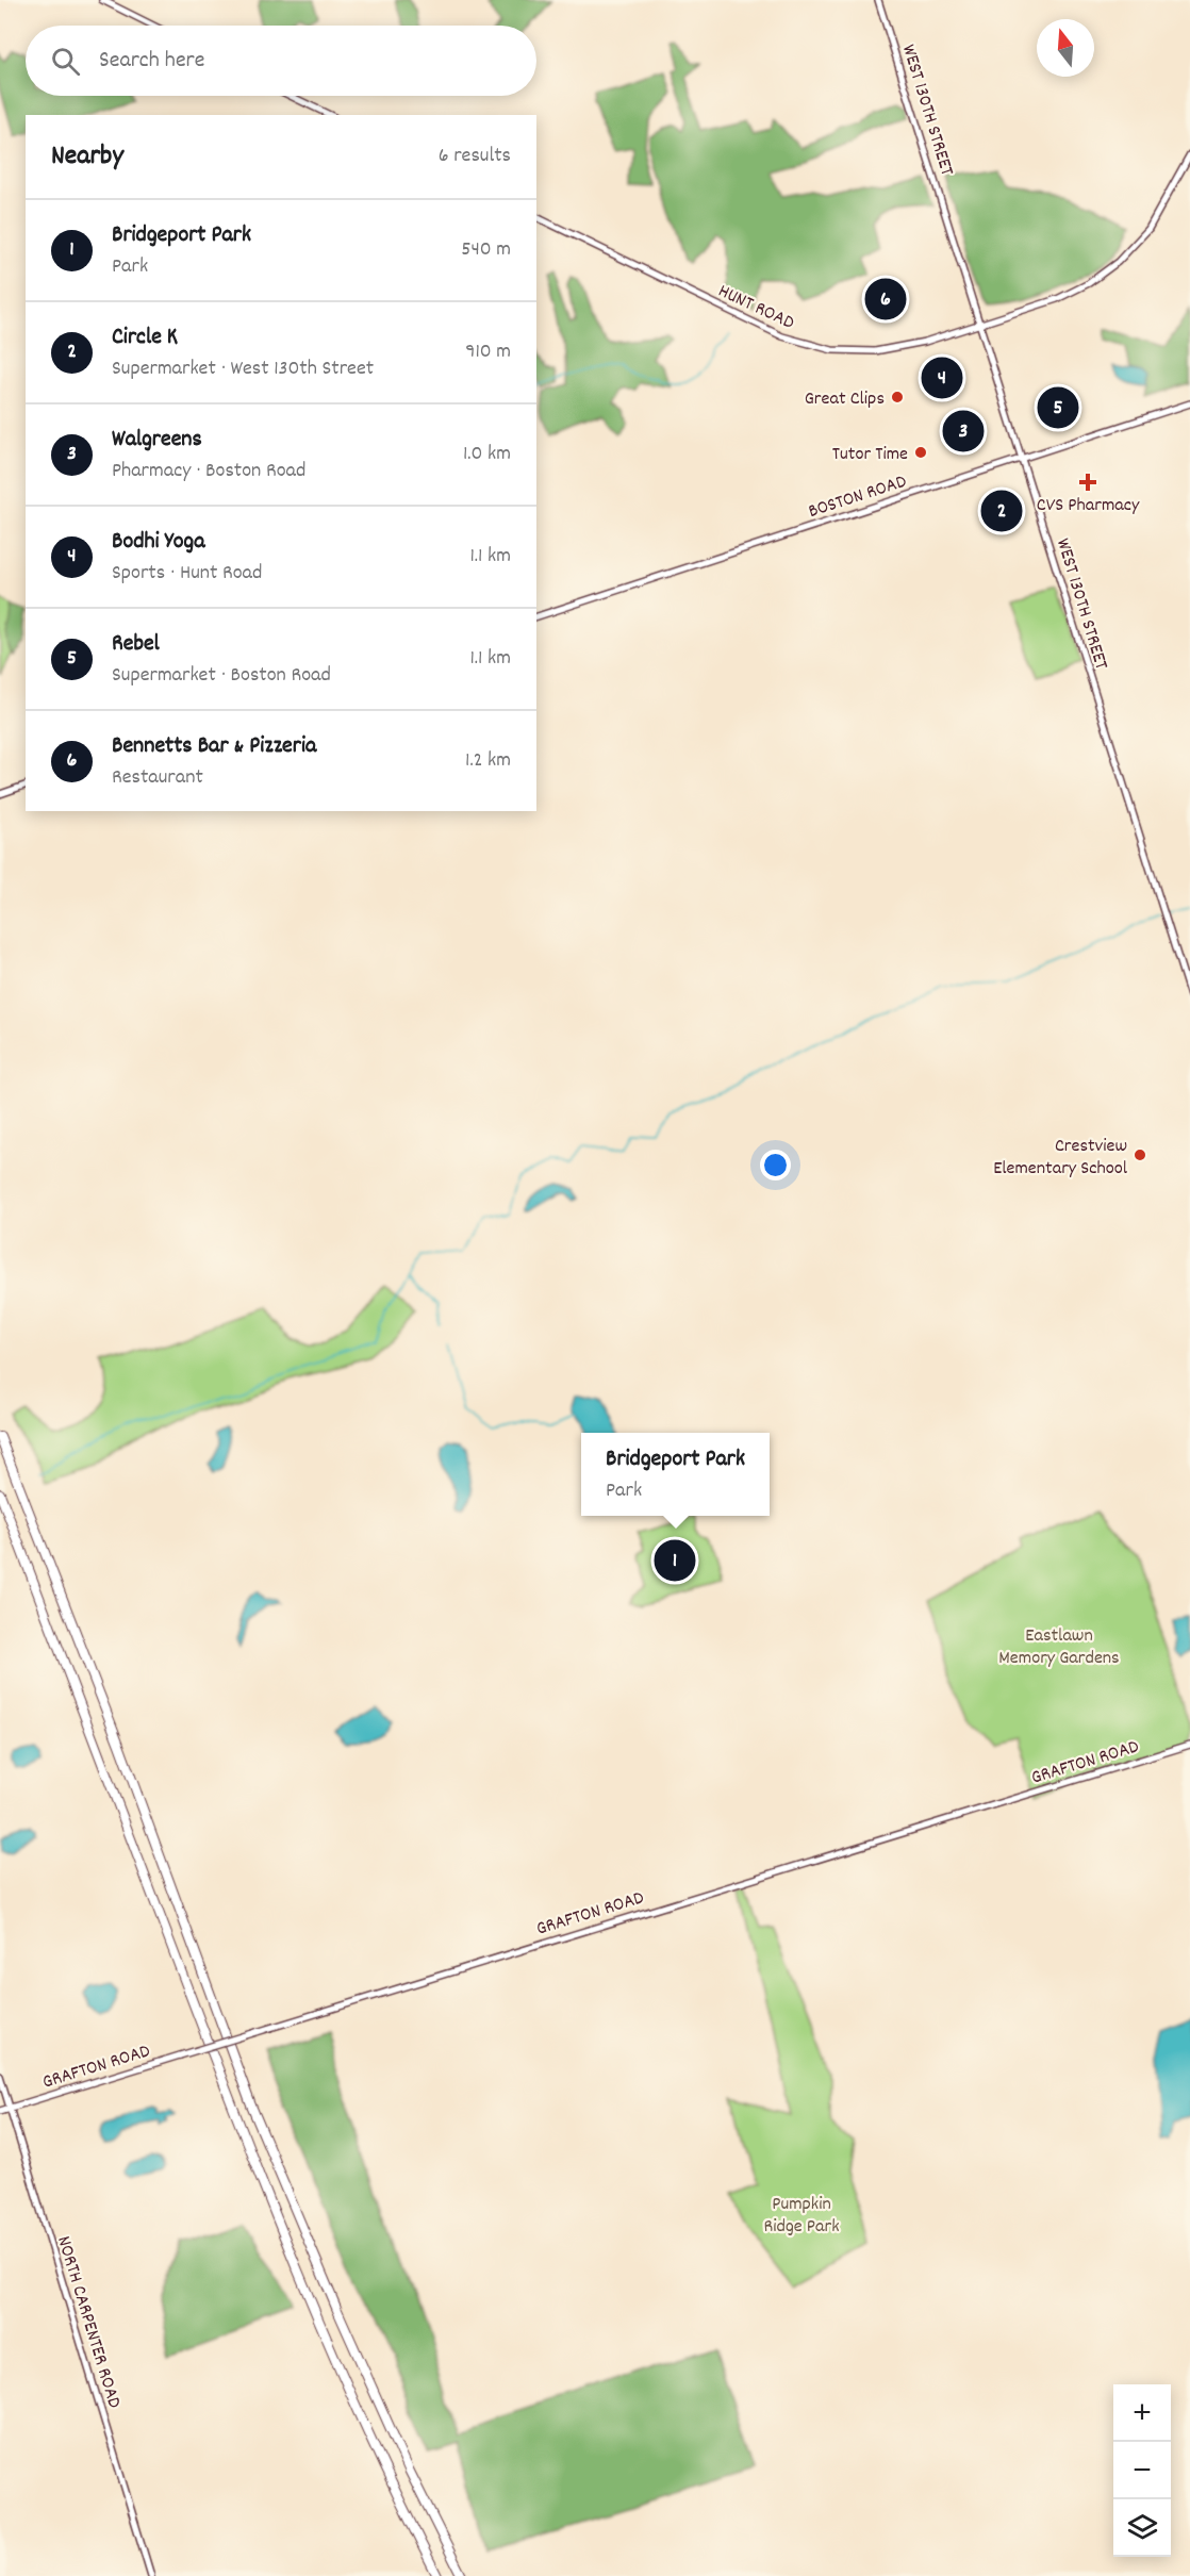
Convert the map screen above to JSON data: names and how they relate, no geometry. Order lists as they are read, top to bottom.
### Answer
{
  "streets": {
    "street": [
      "WEST 130TH STREET",
      "HUNT ROAD",
      "BOSTON ROAD",
      "GRAFTON ROAD",
      "NORTH CARPENTER ROAD"
    ]
  },
  "crossings": [
    ["WEST 130TH STREET", "HUNT ROAD"],
    ["WEST 130TH STREET", "BOSTON ROAD"],
    ["GRAFTON ROAD", "NORTH CARPENTER ROAD"]
  ],
  "parks": ["Eastlawn Memory Gardens", "Pumpkin Ridge Park"],
  "places": {
    "other": ["Great Clips", "Tutor Time", "Crestview Elementary School"],
    "health": ["CVS Pharmacy"]
  },
  "north": "top",
  "page": {
    "search": "Search here",
    "heading": ["Nearby", "6 results"],
    "list": [
      {
        "mark": "1",
        "name": "Bridgeport Park",
        "note": "Park",
        "value": "540 m"
      },
      {
        "mark": "2",
        "name": "Circle K",
        "note": "Supermarket · West 130th Street",
        "value": "910 m"
      },
      {
        "mark": "3",
        "name": "Walgreens",
        "note": "Pharmacy · Boston Road",
        "value": "1.0 km"
      },
      {
        "mark": "4",
        "name": "Bodhi Yoga",
        "note": "Sports · Hunt Road",
        "value": "1.1 km"
      },
      {
        "mark": "5",
        "name": "Rebel",
        "note": "Supermarket · Boston Road",
        "value": "1.1 km"
      },
      {
        "mark": "6",
        "name": "Bennetts Bar & Pizzeria",
        "note": "Restaurant",
        "value": "1.2 km"
      }
    ],
    "pins": [
      "6",
      "4",
      "5",
      "3",
      "2",
      "1"
    ],
    "popup": ["Bridgeport Park", "Park"],
    "map_buttons": ["+", "−"]
  }
}
